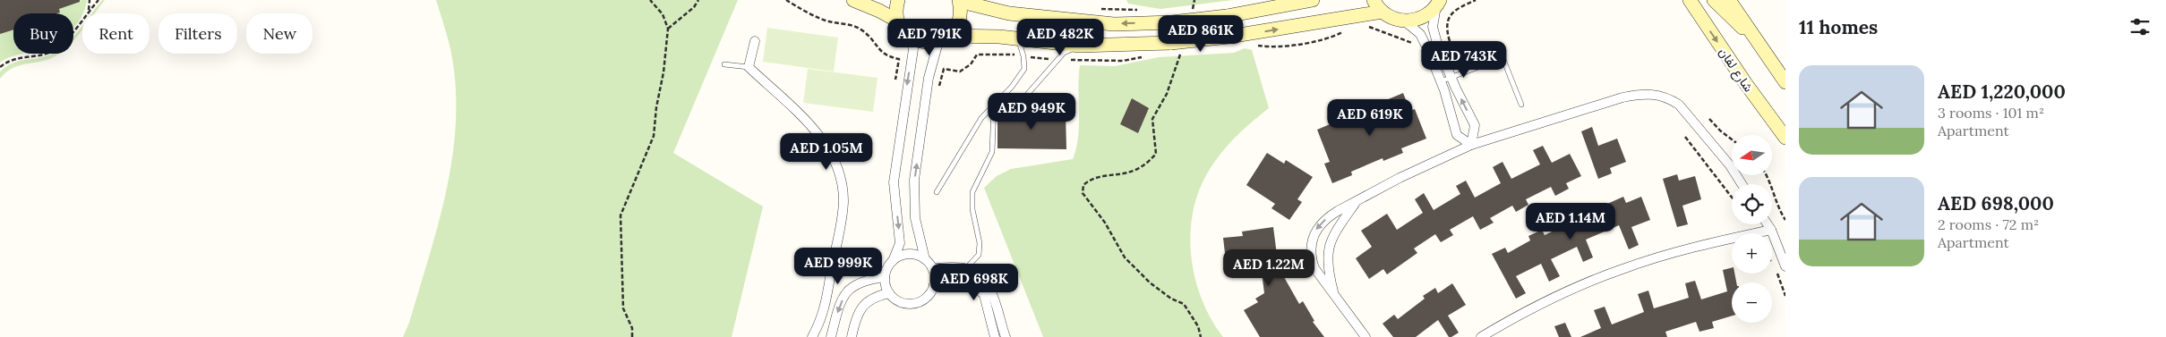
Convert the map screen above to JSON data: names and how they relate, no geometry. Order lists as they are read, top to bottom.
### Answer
{
  "streets": {
    "street": ["شارع لفان"]
  },
  "north": "left",
  "page": {
    "heading": "11 homes",
    "chip": [
      "Buy",
      "Rent",
      "Filters",
      "New"
    ],
    "price": [
      "AED 861K",
      "AED 791K",
      "AED 482K",
      "AED 743K",
      "AED 949K",
      "AED 619K",
      "AED 1.05M",
      "AED 1.14M",
      "AED 999K",
      "AED 1.22M",
      "AED 698K"
    ],
    "list": [
      {
        "name": "AED 1,220,000",
        "note": "3 rooms · 101 m² · Apartment"
      },
      {
        "name": "AED 698,000",
        "note": "2 rooms · 72 m² · Apartment"
      }
    ],
    "map_buttons": ["+", "−"]
  }
}
